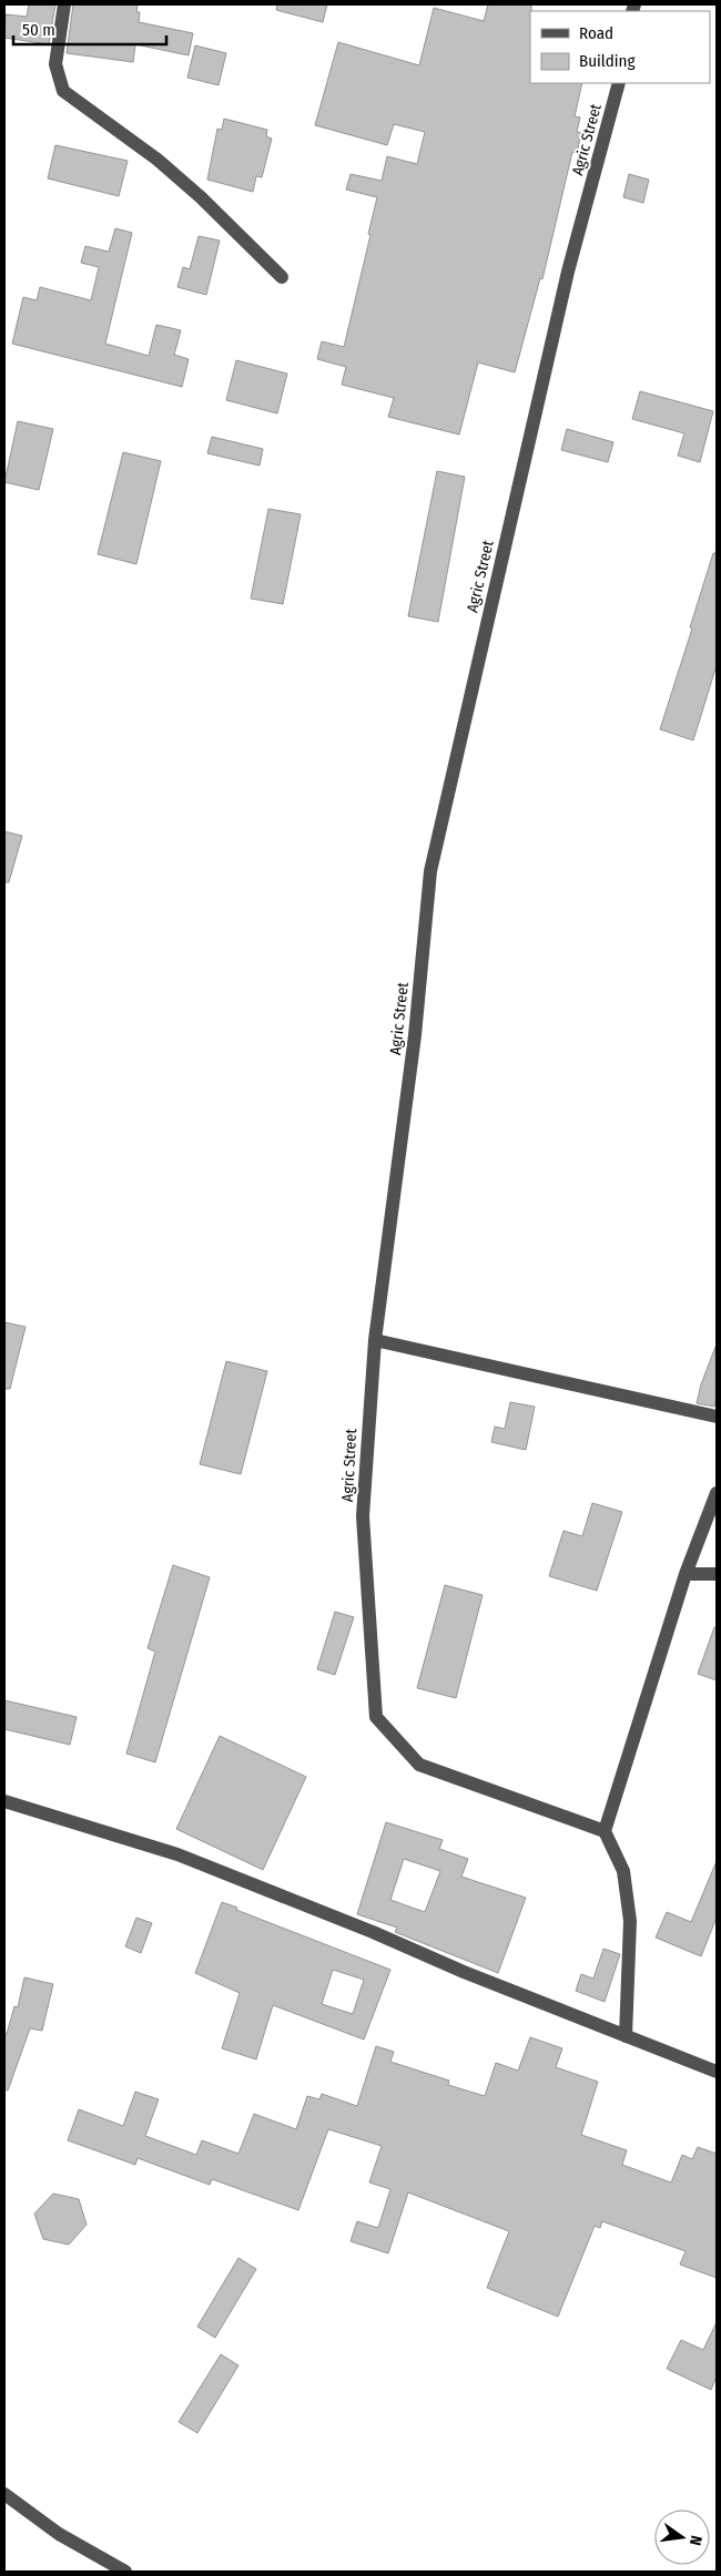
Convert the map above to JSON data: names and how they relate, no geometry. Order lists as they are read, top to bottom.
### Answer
{
  "streets": {
    "street": ["Agric Street"]
  },
  "legend": ["Road", "Building"],
  "scale_bar": "50 m",
  "north": "right"
}
